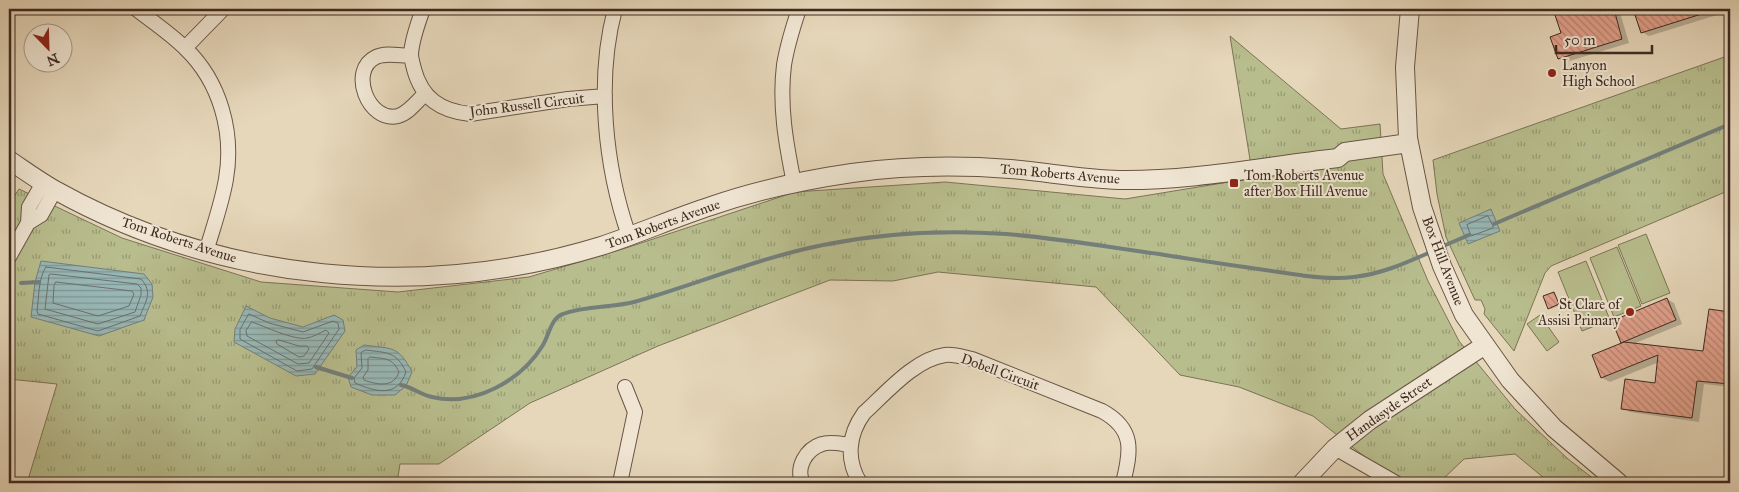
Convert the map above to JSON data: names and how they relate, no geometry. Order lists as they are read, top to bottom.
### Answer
{
  "streets": {
    "street": [
      "John Russell Circuit",
      "Tom Roberts Avenue",
      "Box Hill Avenue",
      "Dobell Circuit",
      "Handasyde Street"
    ]
  },
  "crossings": [
    ["John Russell Circuit", "Tom Roberts Avenue"],
    ["Tom Roberts Avenue", "Box Hill Avenue"],
    ["Box Hill Avenue", "Handasyde Street"]
  ],
  "places": {
    "other": ["Lanyon High School", "St Clare of Assisi Primary"],
    "transit": ["Tom Roberts Avenue after Box Hill Avenue"]
  },
  "scale_bar": "50 m",
  "north": "bottom right"
}
